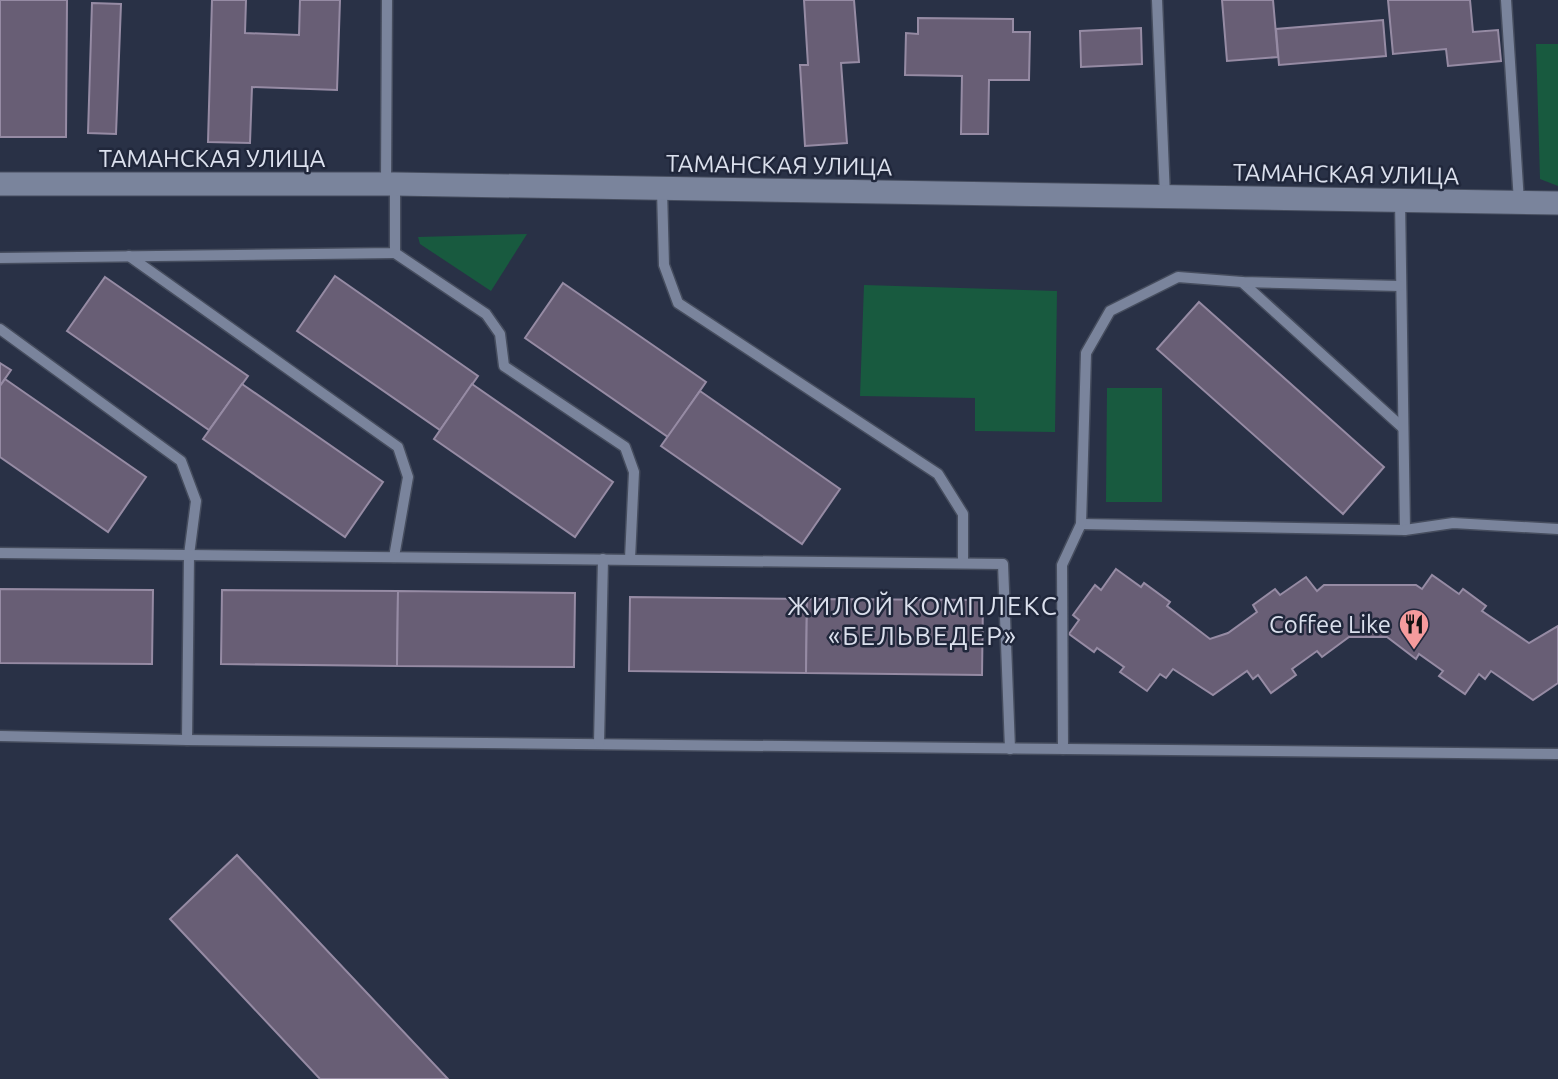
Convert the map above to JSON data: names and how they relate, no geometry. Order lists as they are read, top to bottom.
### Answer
{
  "streets": {
    "street": ["ТАМАНСКАЯ УЛИЦА"]
  },
  "districts": ["ЖИЛОЙ КОМПЛЕКС «БЕЛЬВЕДЕР»"],
  "places": {
    "restaurant": ["Coffee Like"]
  }
}
